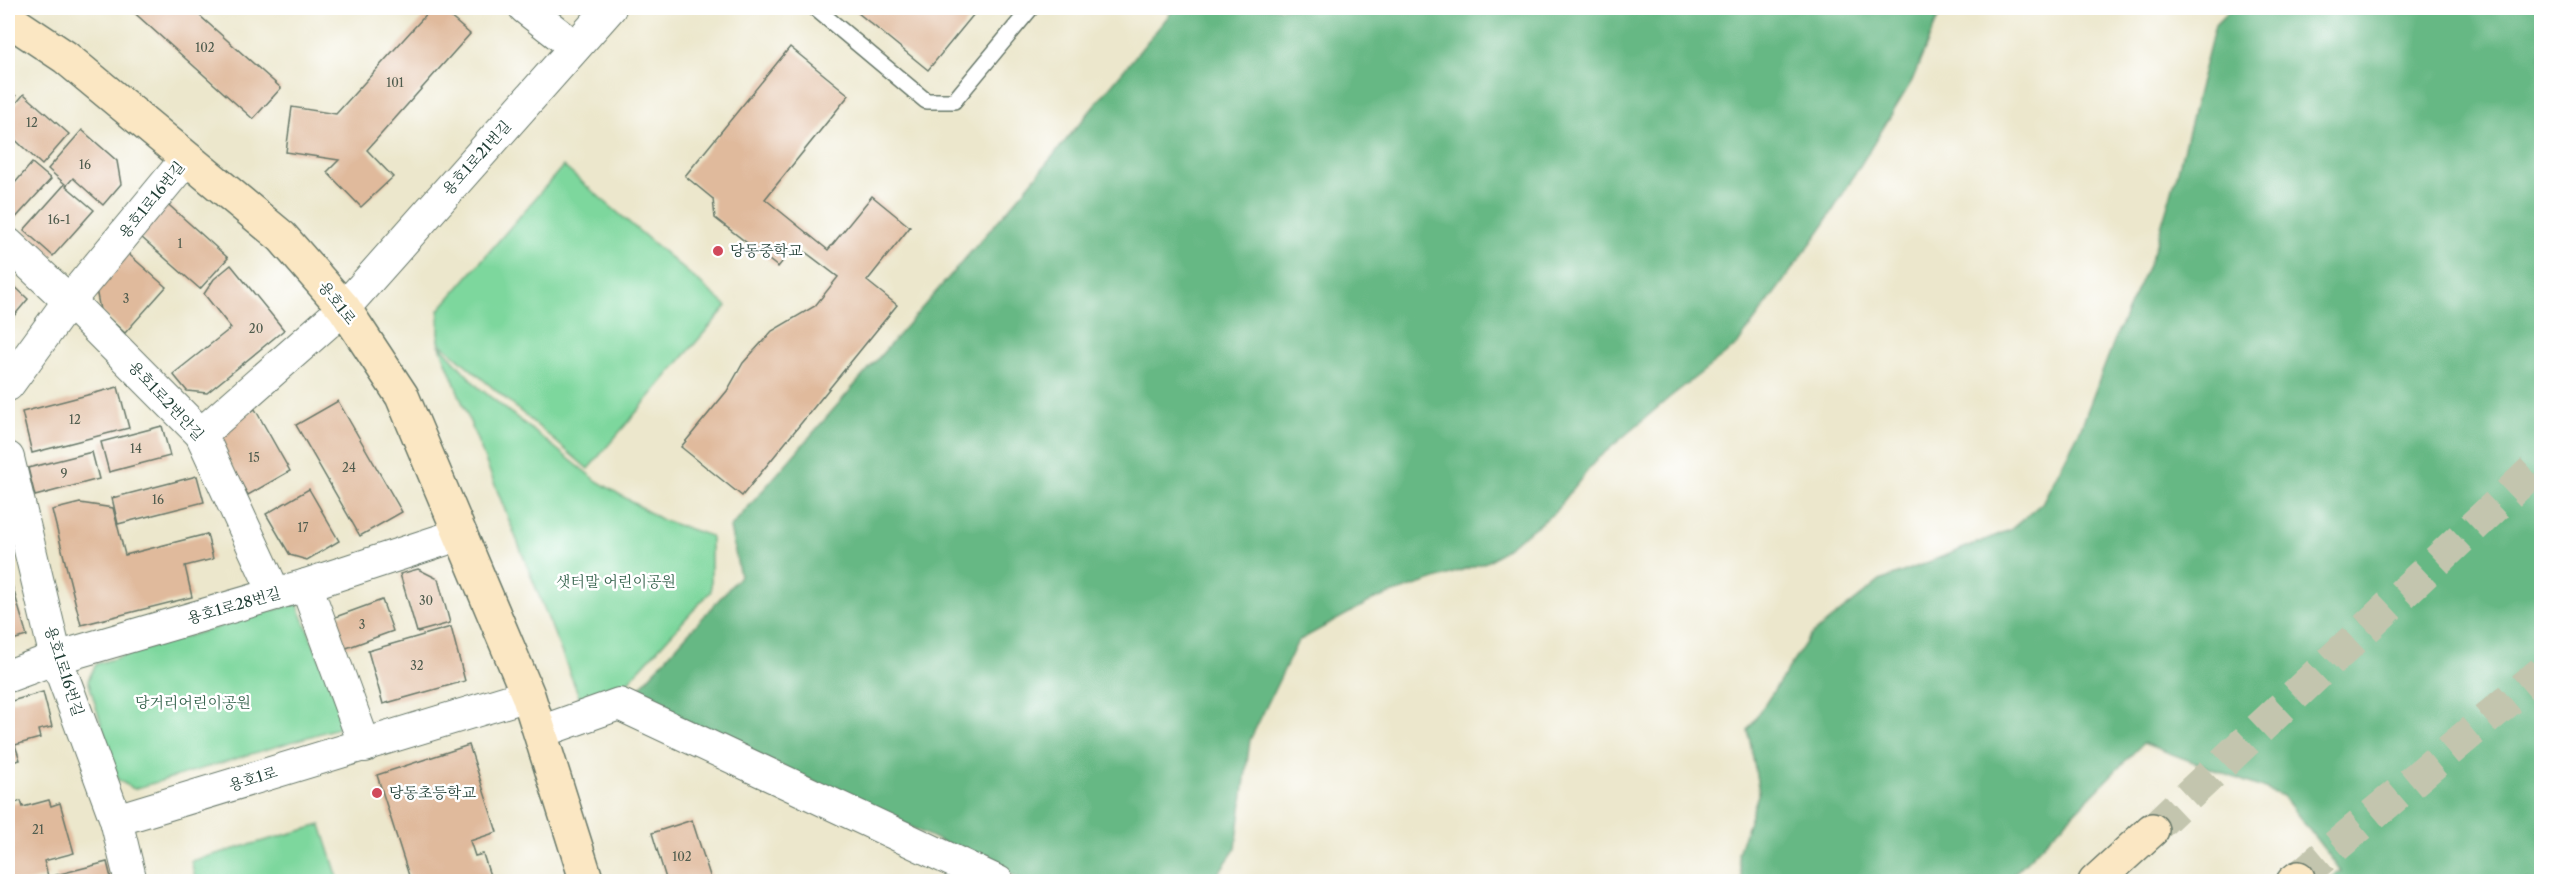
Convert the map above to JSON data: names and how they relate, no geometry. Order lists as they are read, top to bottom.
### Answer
{
  "streets": {
    "street": [
      "용호1로21번길",
      "용호1로16번길",
      "용호1로",
      "용호1로2번안길",
      "용호1로28번길"
    ]
  },
  "crossings": [
    ["용호1로21번길", "용호1로"],
    ["용호1로21번길", "용호1로2번안길"],
    ["용호1로16번길", "용호1로"],
    ["용호1로16번길", "용호1로2번안길"],
    ["용호1로16번길", "용호1로28번길"],
    ["용호1로", "용호1로28번길"],
    ["용호1로2번안길", "용호1로28번길"]
  ],
  "parks": ["샛터말 어린이공원", "당거리어린이공원"],
  "places": ["당동중학교", "당동초등학교"],
  "house_numbers": [
    "102",
    "101",
    "12",
    "16",
    "16-1",
    "1",
    "3",
    "20",
    "12",
    "14",
    "15",
    "24",
    "9",
    "16",
    "17",
    "30",
    "3",
    "32",
    "21",
    "102"
  ]
}
